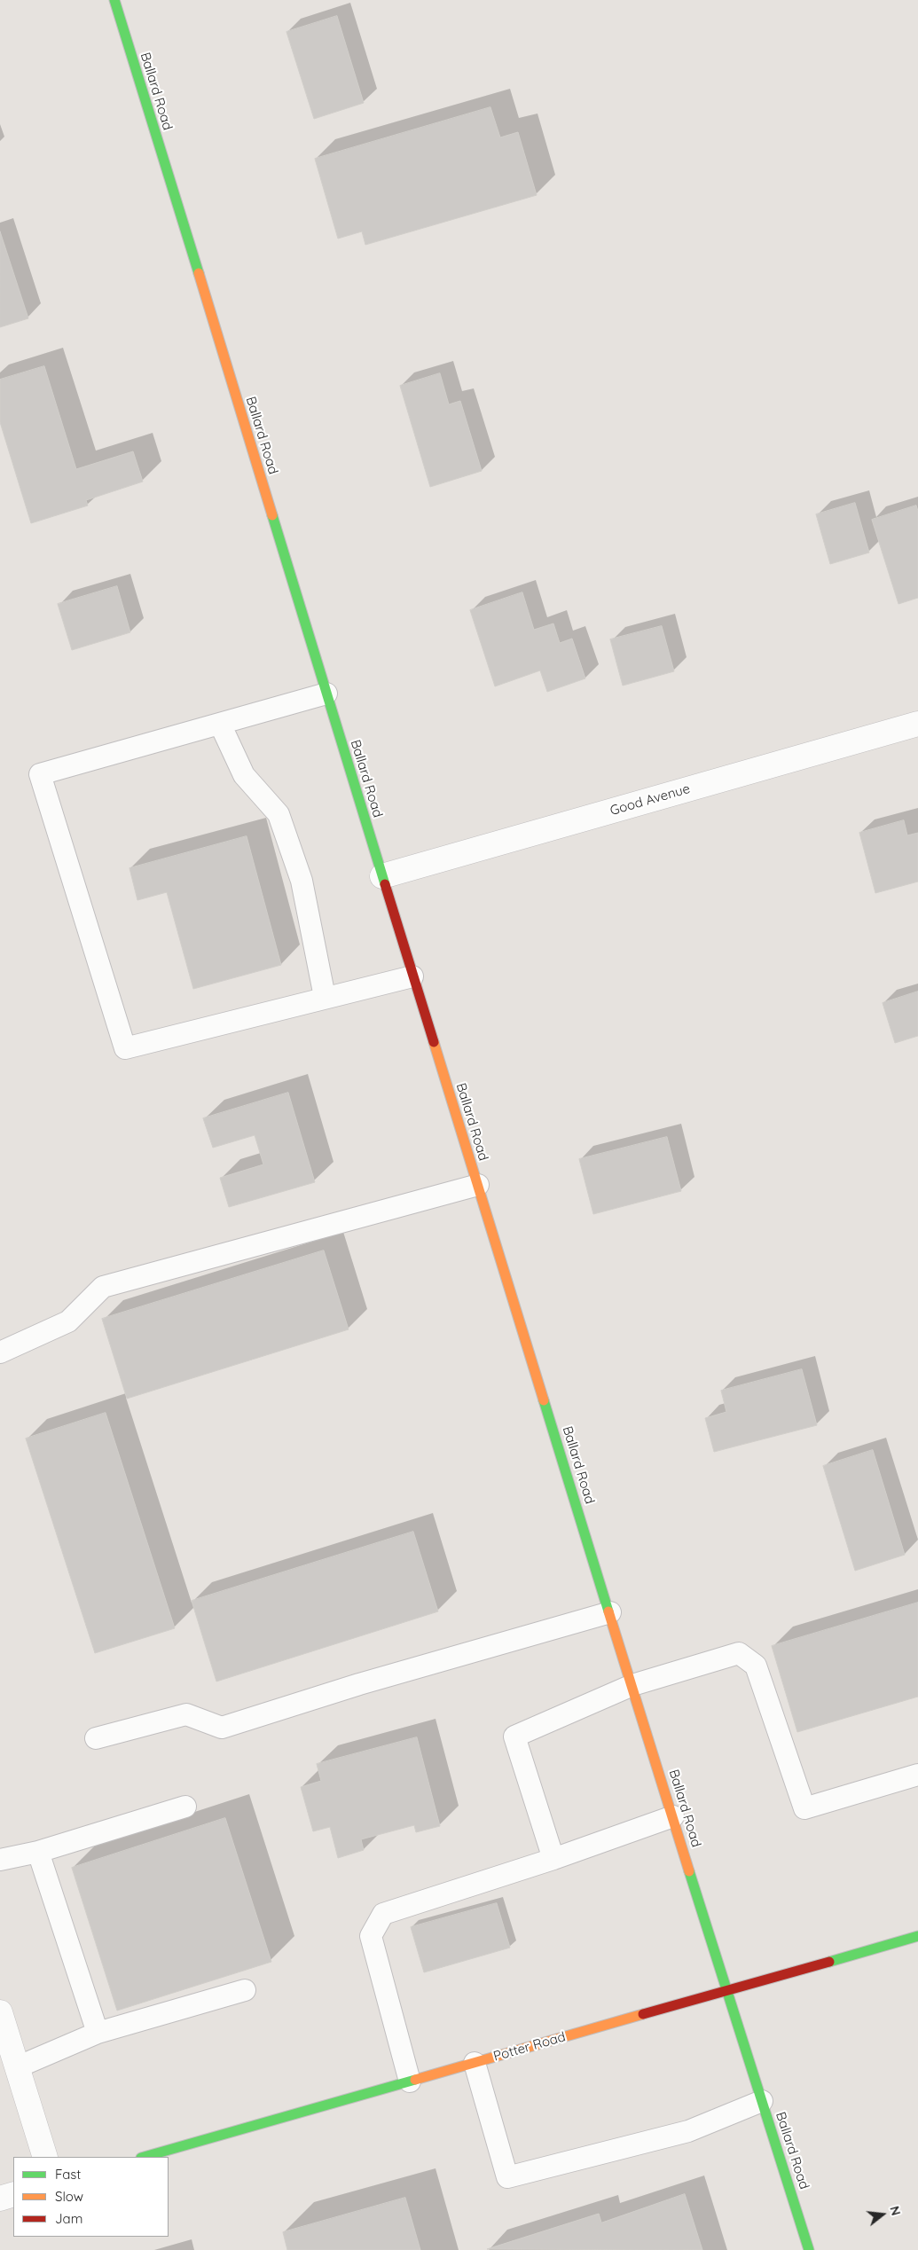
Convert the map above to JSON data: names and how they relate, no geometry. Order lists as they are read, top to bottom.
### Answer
{
  "streets": {
    "street": ["Ballard Road", "Good Avenue", "Potter Road"]
  },
  "crossings": [
    ["Ballard Road", "Good Avenue"],
    ["Ballard Road", "Potter Road"]
  ],
  "legend": ["Fast", "Slow", "Jam"],
  "north": "right"
}
